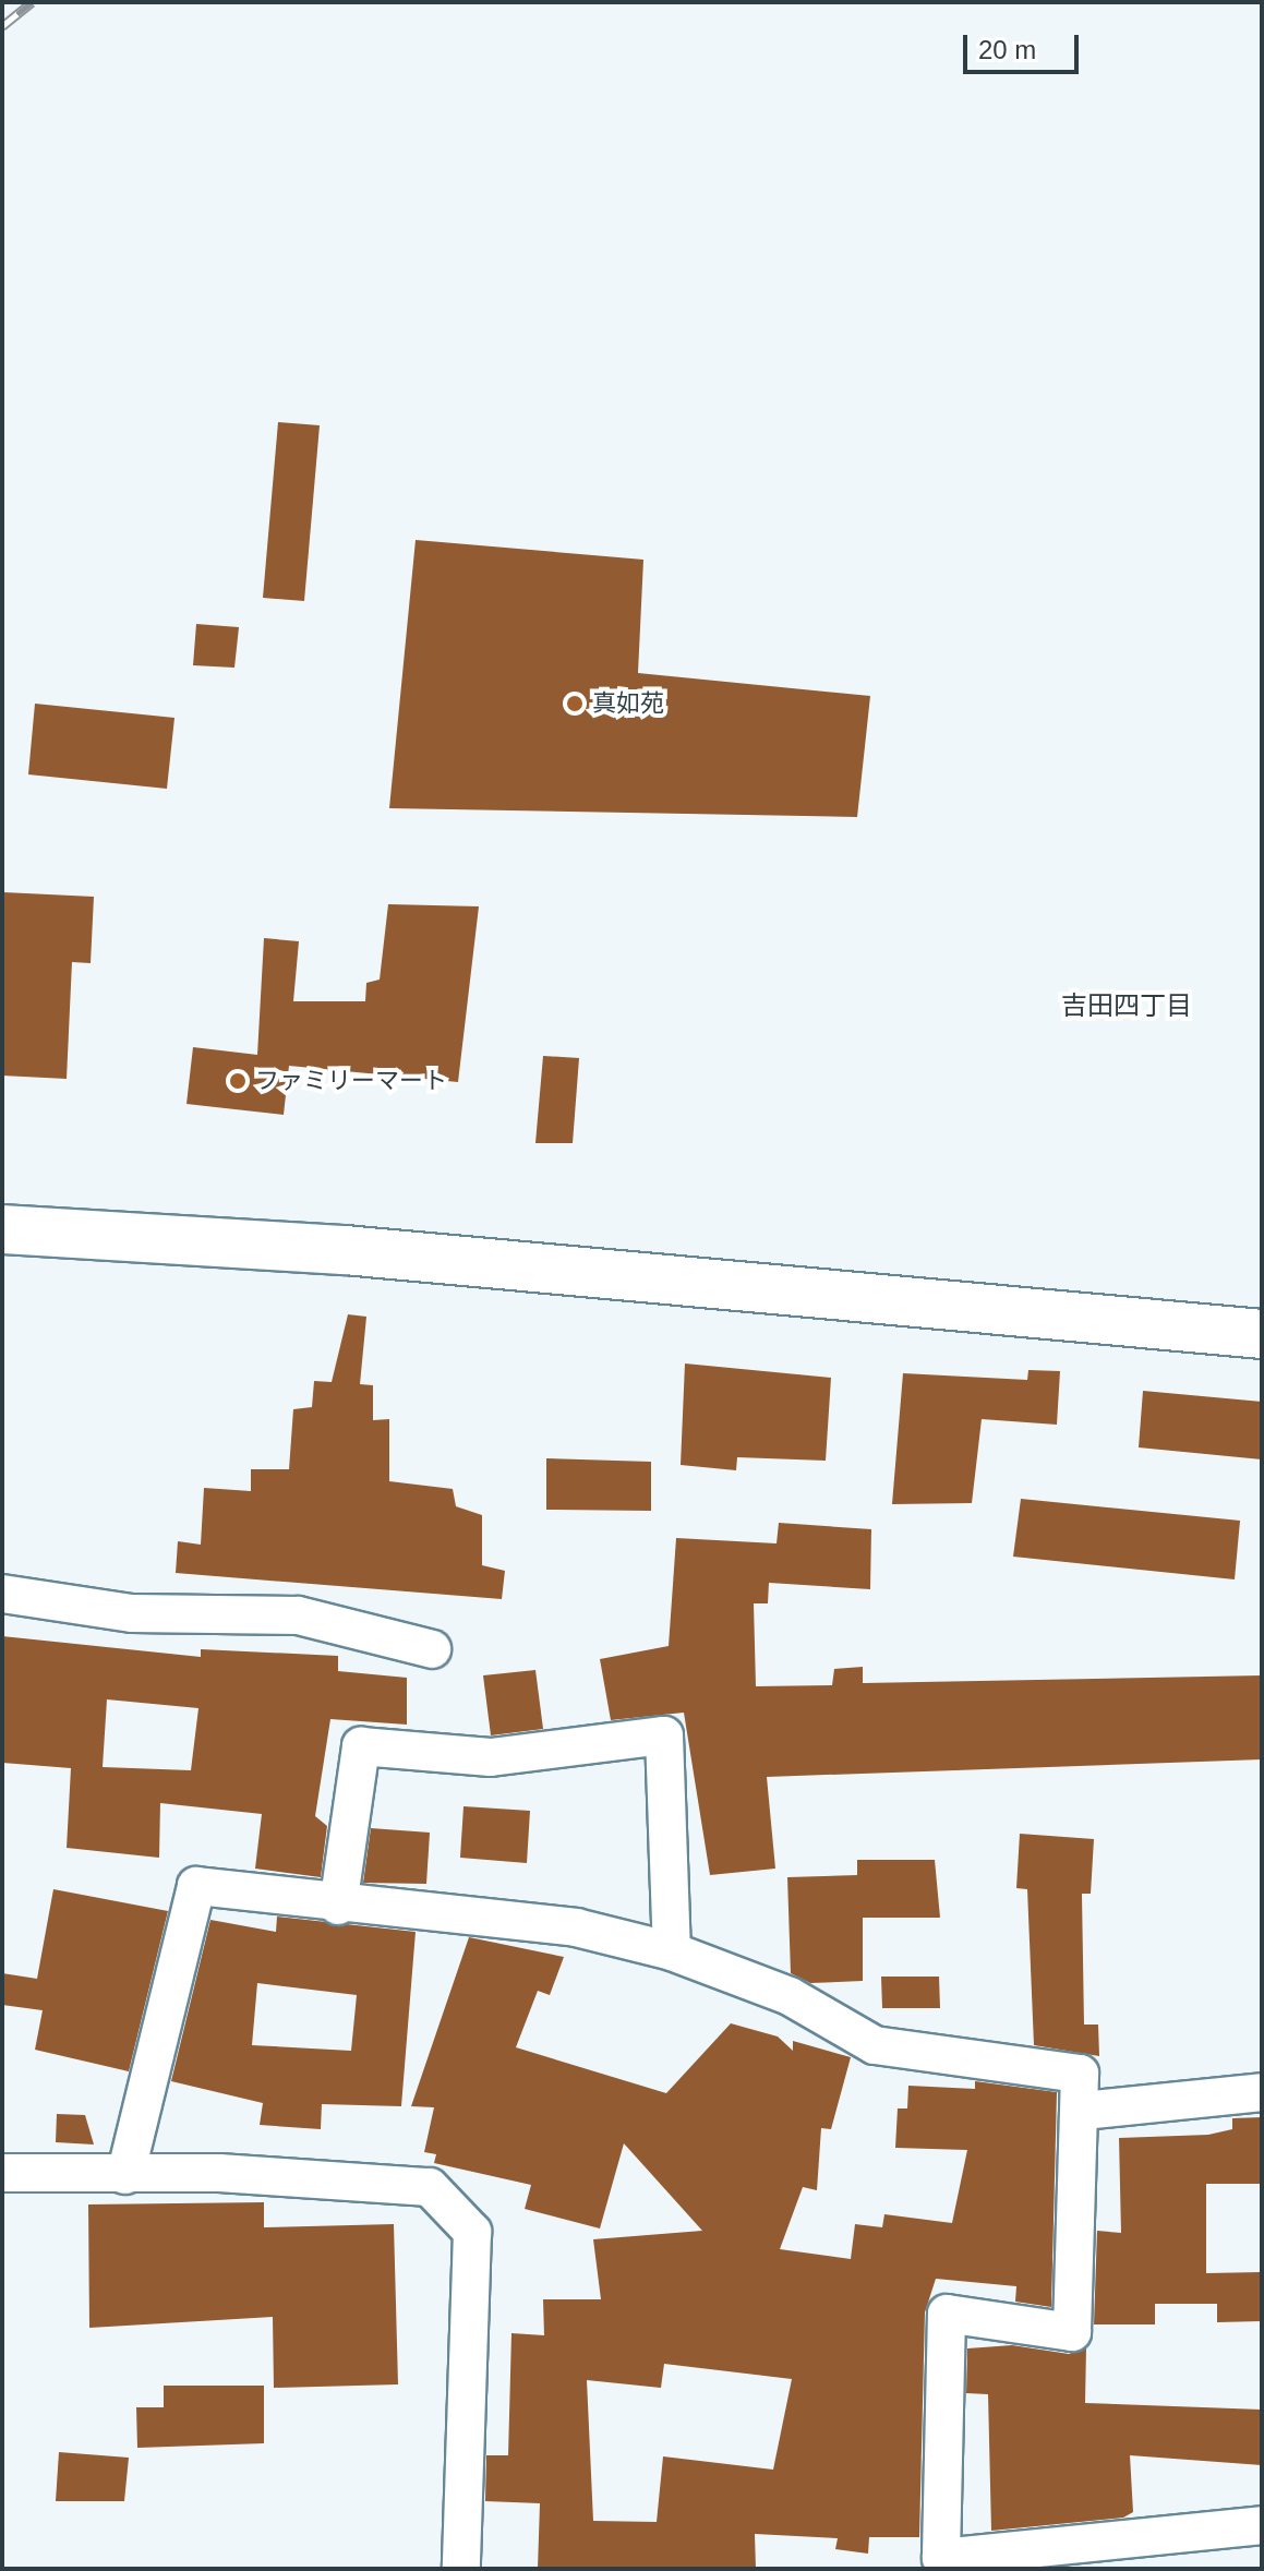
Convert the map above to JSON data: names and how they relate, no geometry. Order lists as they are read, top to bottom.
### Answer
{
  "districts": ["吉田四丁目"],
  "places": ["真如苑", "ファミリーマート"],
  "scale_bar": "20 m"
}
